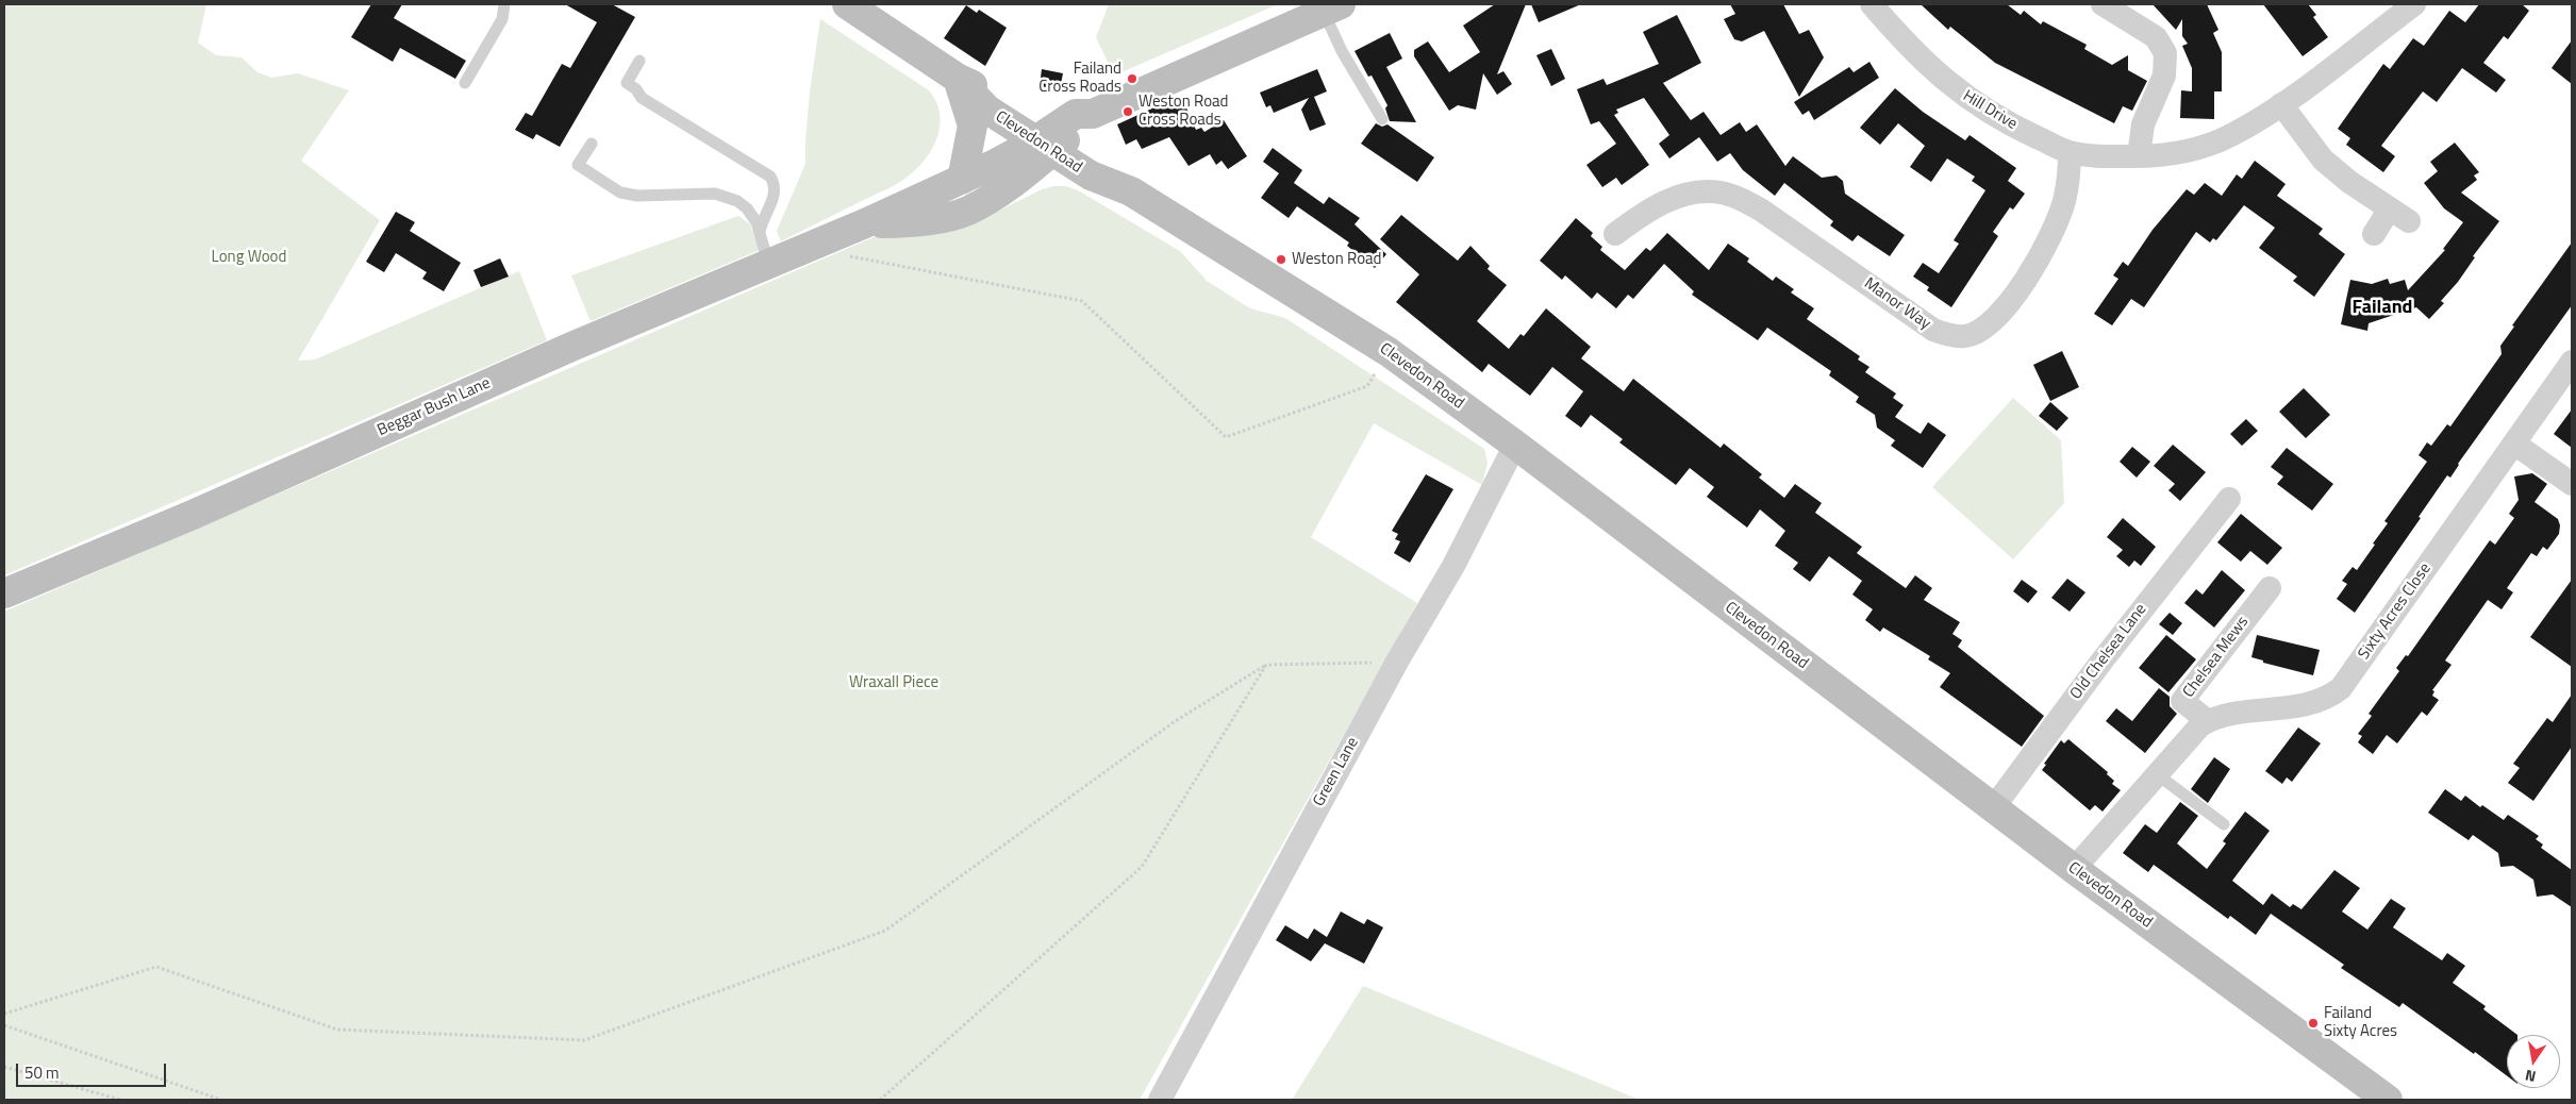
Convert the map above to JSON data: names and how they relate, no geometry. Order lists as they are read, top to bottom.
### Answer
{
  "streets": {
    "main road": ["Clevedon Road", "Beggar Bush Lane"],
    "street": [
      "Hill Drive",
      "Manor Way",
      "Sixty Acres Close",
      "Old Chelsea Lane",
      "Chelsea Mews",
      "Green Lane"
    ]
  },
  "crossings": [
    ["Hill Drive", "Manor Way"],
    ["Clevedon Road", "Beggar Bush Lane"],
    ["Clevedon Road", "Sixty Acres Close"],
    ["Clevedon Road", "Old Chelsea Lane"],
    ["Clevedon Road", "Green Lane"],
    ["Sixty Acres Close", "Chelsea Mews"]
  ],
  "districts": ["Failand"],
  "parks": ["Long Wood", "Wraxall Piece"],
  "places": [
    "Failand Cross Roads",
    "Weston Road Cross Roads",
    "Weston Road",
    "Failand Sixty Acres"
  ],
  "scale_bar": "50 m",
  "north": "bottom"
}
